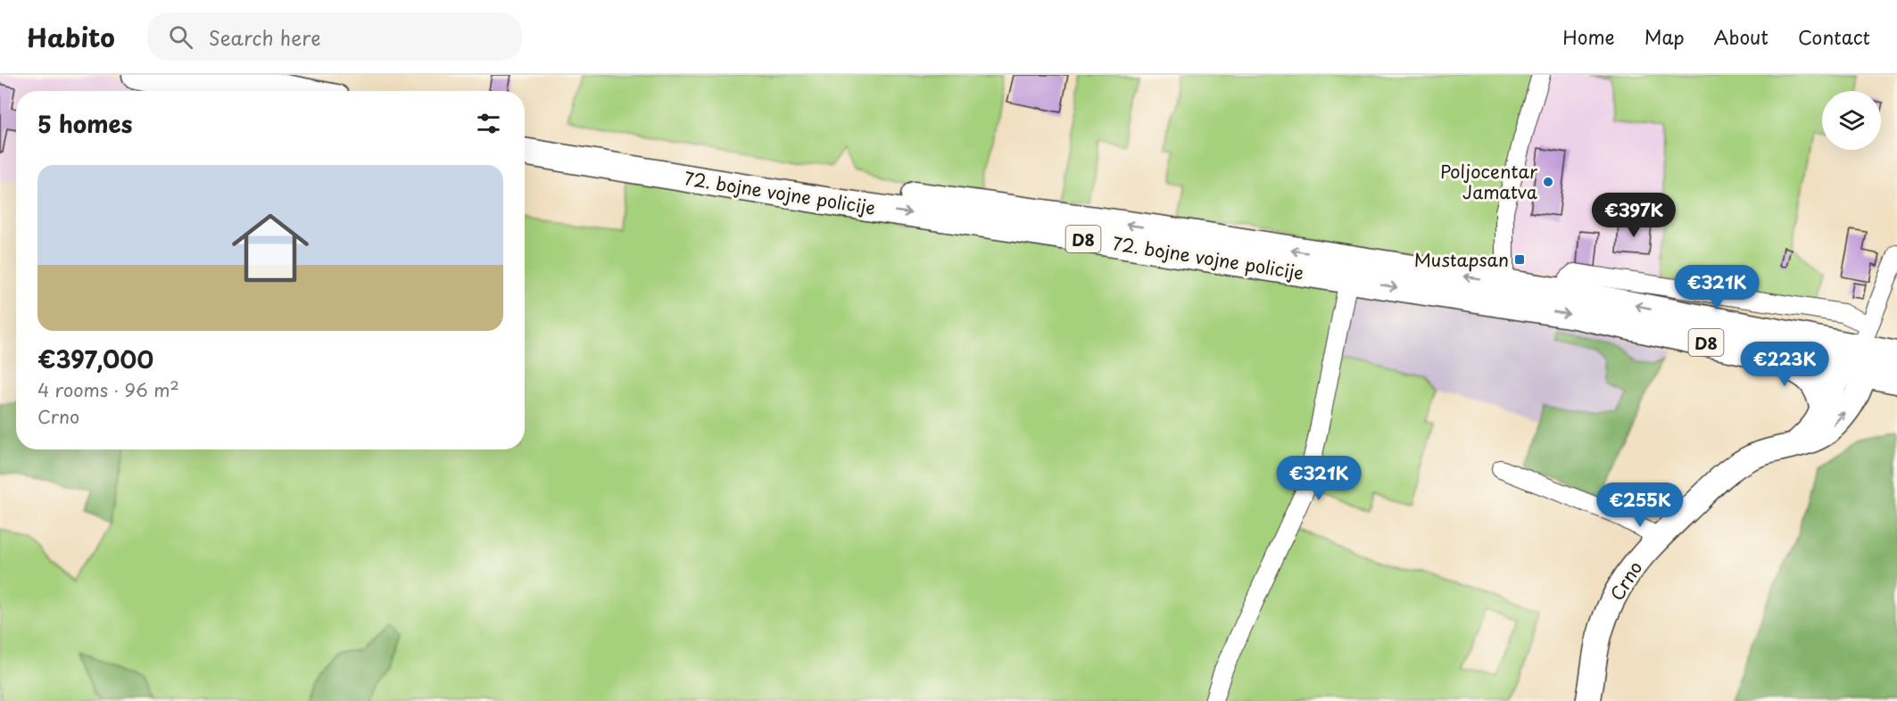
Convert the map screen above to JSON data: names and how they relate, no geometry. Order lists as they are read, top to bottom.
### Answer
{
  "streets": {
    "main road": ["72. bojne vojne policije", "D8"],
    "street": ["Crno"]
  },
  "crossings": [
    ["72. bojne vojne policije", "D8"],
    ["72. bojne vojne policije", "Crno"],
    ["D8", "Crno"]
  ],
  "places": {
    "other": ["Poljocentar Jamatva"],
    "transit": ["Mustapsan"]
  },
  "page": {
    "header": "Habito",
    "search": "Search here",
    "nav": [
      "Home",
      "Map",
      "About",
      "Contact"
    ],
    "heading": "5 homes",
    "list": [
      {
        "name": "€397,000",
        "note": "4 rooms · 96 m² · Crno"
      }
    ],
    "price": [
      "€397K",
      "€321K",
      "€223K",
      "€321K",
      "€255K"
    ]
  }
}
